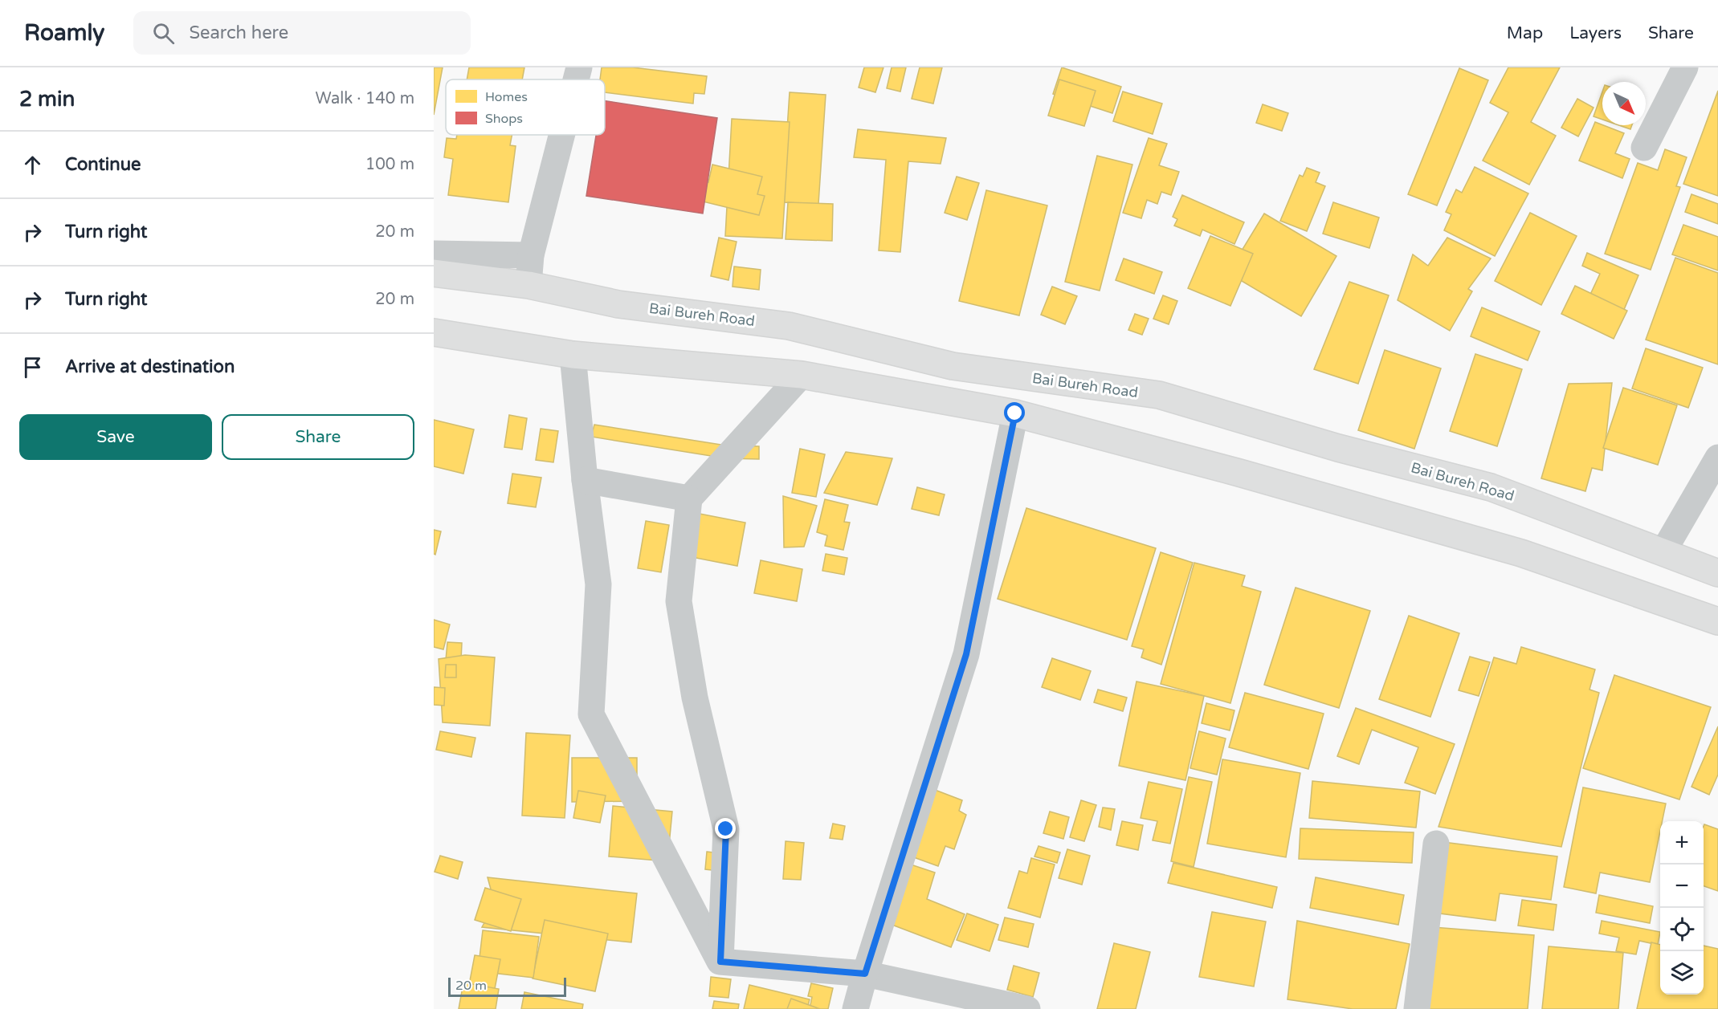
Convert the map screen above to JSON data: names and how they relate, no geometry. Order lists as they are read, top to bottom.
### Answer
{
  "streets": {
    "highway": ["Bai Bureh Road"]
  },
  "legend": ["Homes", "Shops"],
  "scale_bar": "20 m",
  "north": "bottom right",
  "page": {
    "header": "Roamly",
    "search": "Search here",
    "nav": ["Map", "Layers", "Share"],
    "heading": ["2 min", "Walk · 140 m"],
    "list": [
      ["Continue", "100 m"],
      ["Turn right", "20 m"],
      ["Turn right", "20 m"],
      "Arrive at destination"
    ],
    "buttons": ["Save", "Share"],
    "map_buttons": ["+", "−"],
    "scale": "20 m"
  }
}
